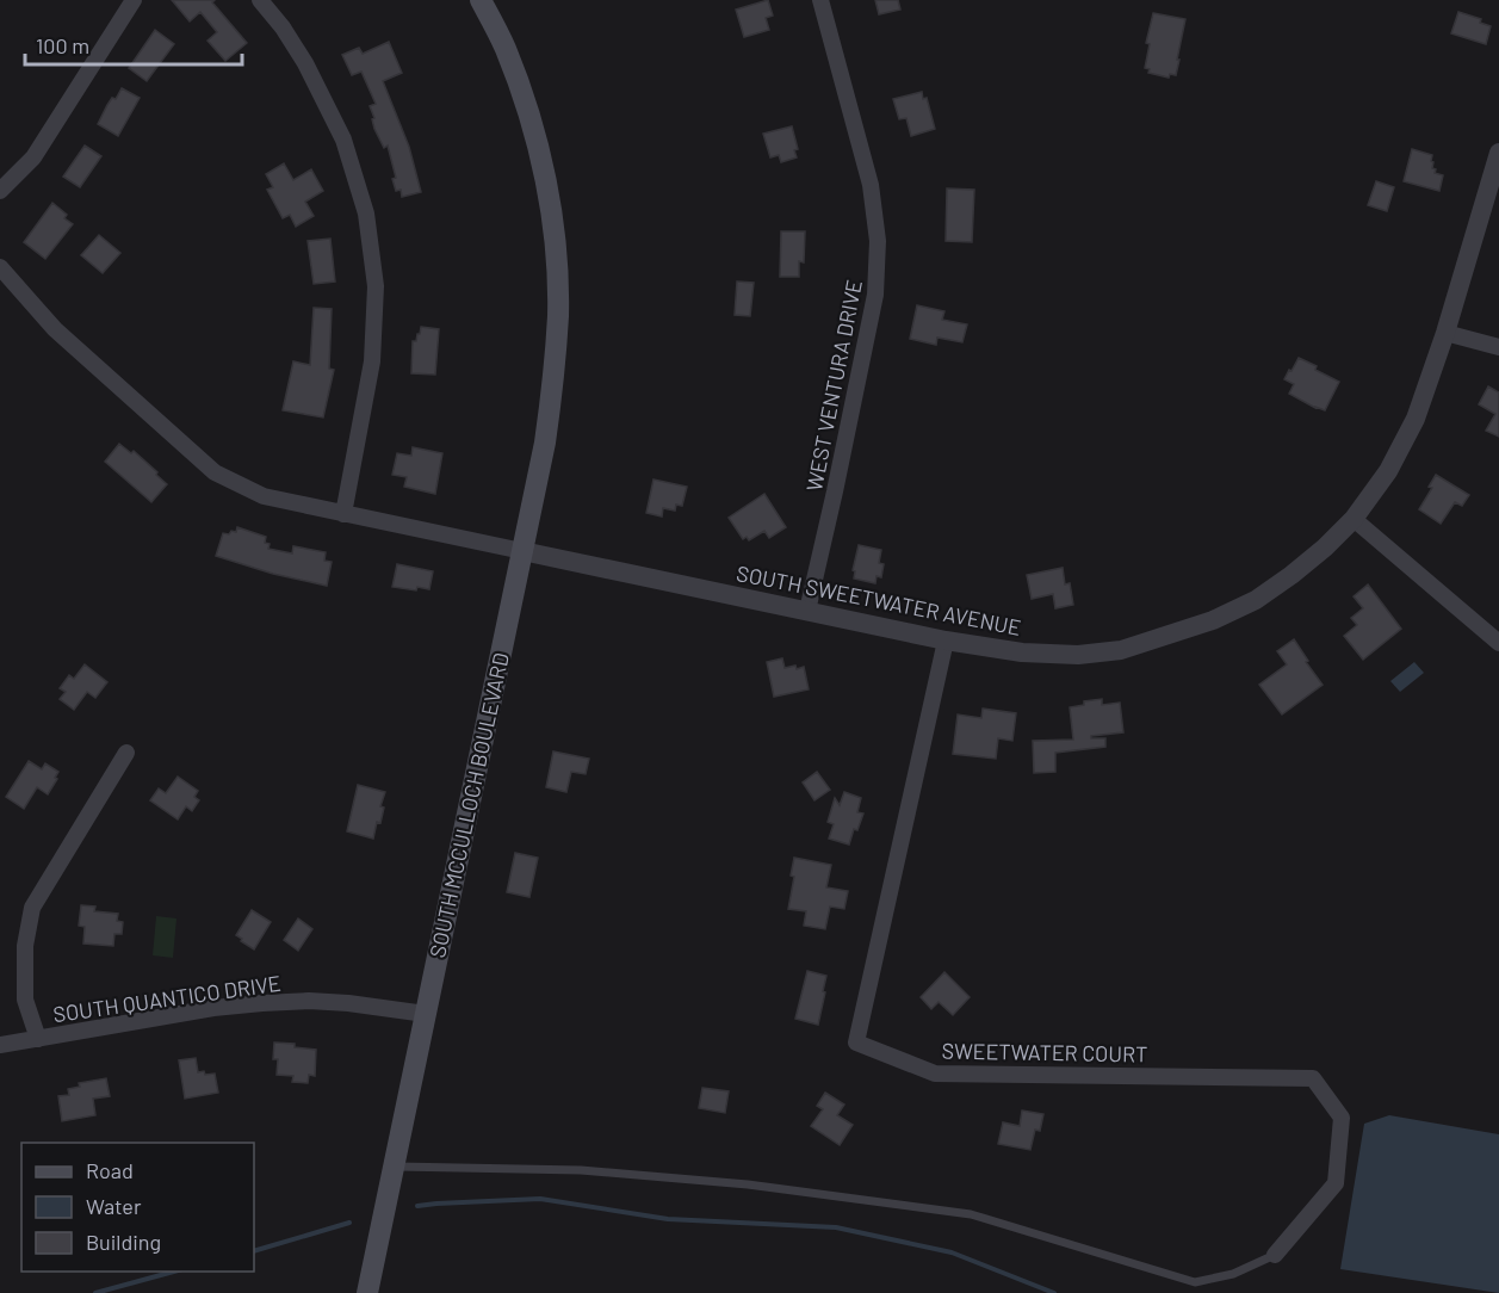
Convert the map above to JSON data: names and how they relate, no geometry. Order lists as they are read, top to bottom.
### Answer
{
  "streets": {
    "main road": ["SOUTH MCCULLOCH BOULEVARD"],
    "street": [
      "WEST VENTURA DRIVE",
      "SOUTH SWEETWATER AVENUE",
      "SOUTH QUANTICO DRIVE",
      "SWEETWATER COURT"
    ]
  },
  "crossings": [
    ["WEST VENTURA DRIVE", "SOUTH SWEETWATER AVENUE"],
    ["SOUTH SWEETWATER AVENUE", "SOUTH MCCULLOCH BOULEVARD"],
    ["SOUTH SWEETWATER AVENUE", "SWEETWATER COURT"],
    ["SOUTH MCCULLOCH BOULEVARD", "SOUTH QUANTICO DRIVE"]
  ],
  "legend": ["Road", "Water", "Building"],
  "scale_bar": "100 m"
}
